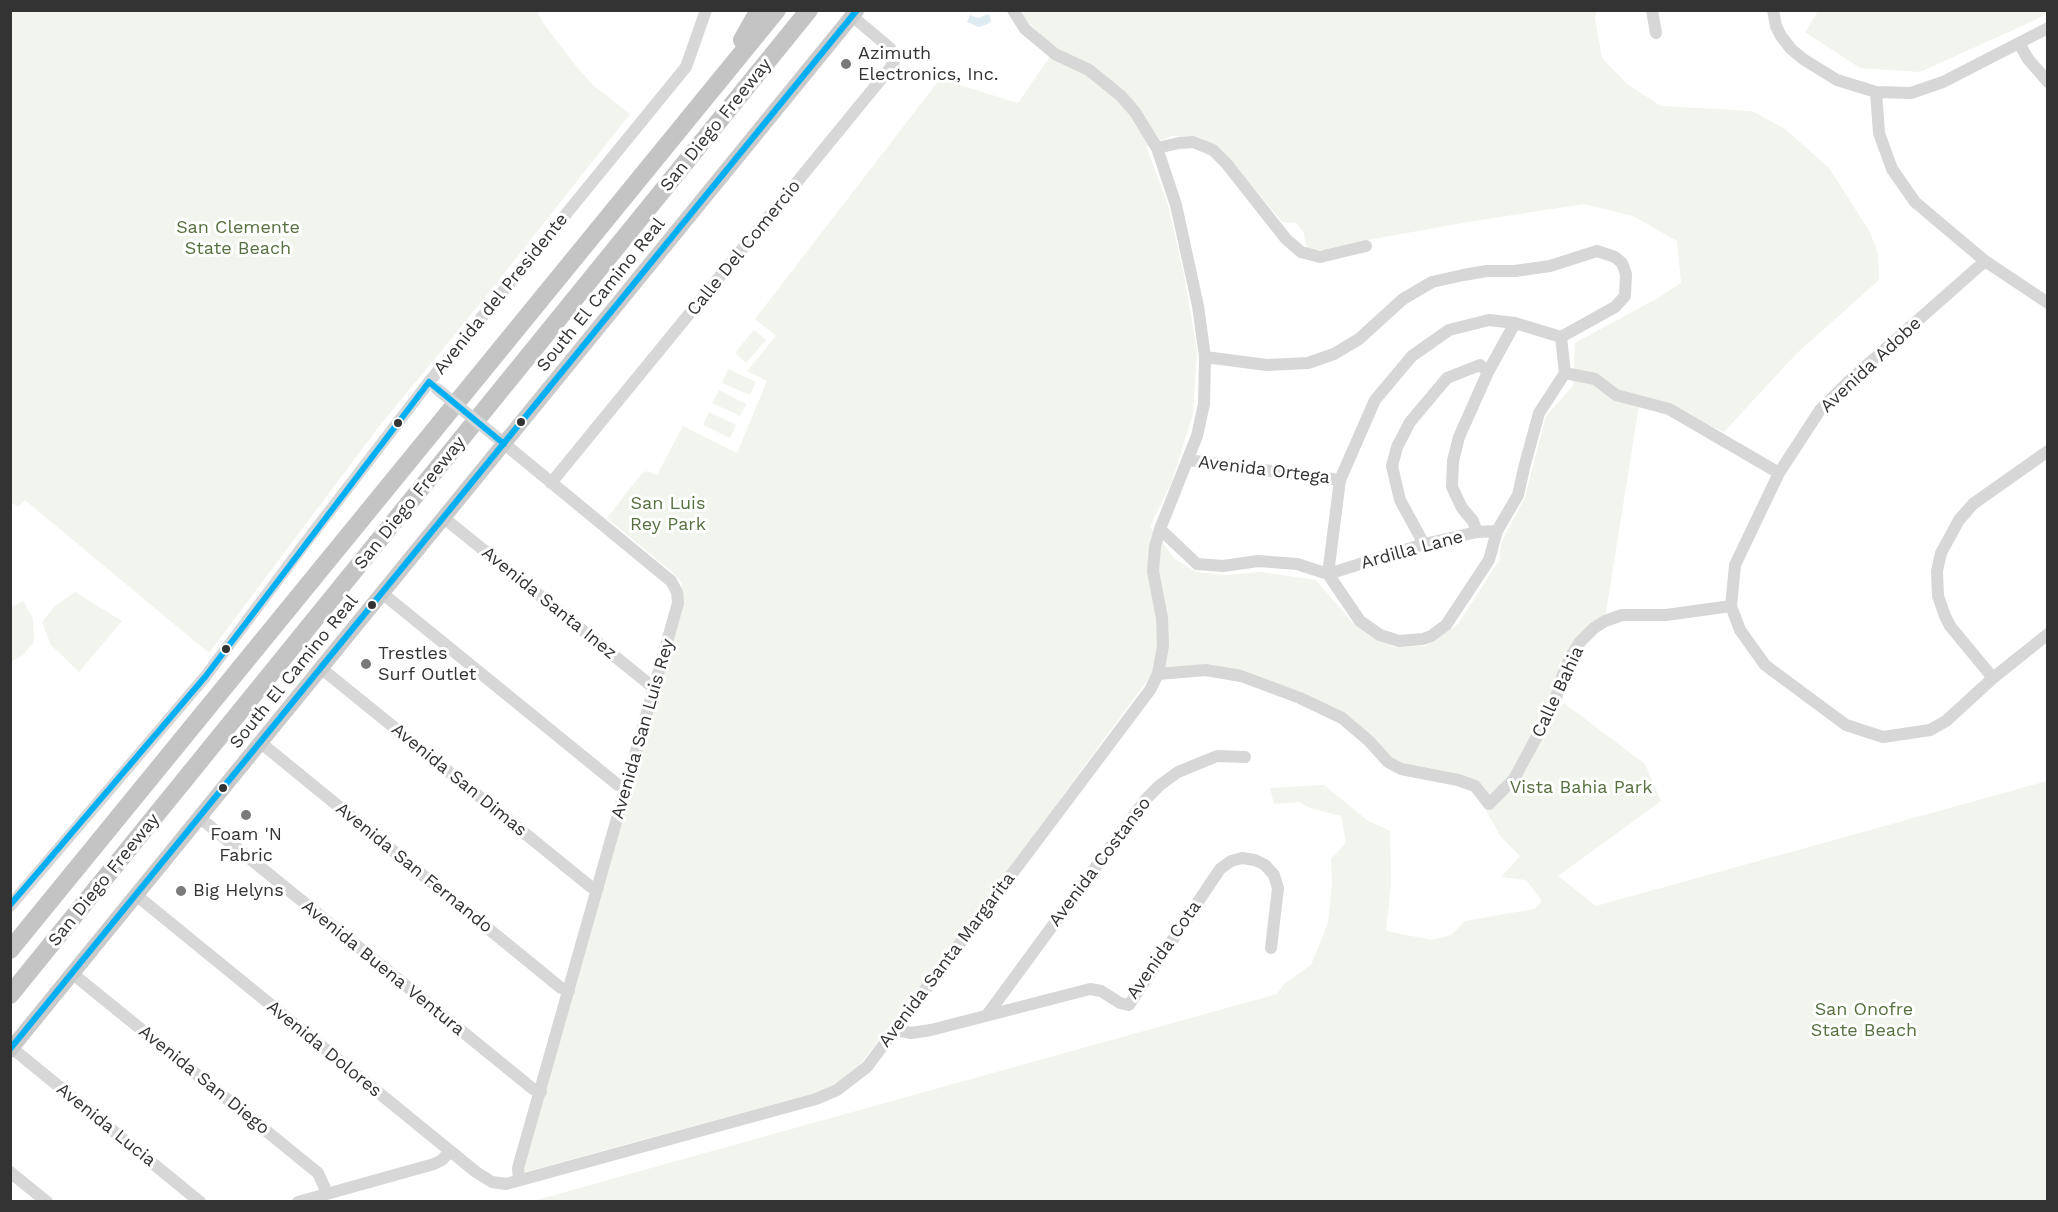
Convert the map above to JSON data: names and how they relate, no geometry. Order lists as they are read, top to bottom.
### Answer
{
  "streets": {
    "highway": ["San Diego Freeway"],
    "main road": ["South El Camino Real"],
    "street": [
      "Calle Del Comercio",
      "Avenida del Presidente",
      "Avenida Adobe",
      "Avenida Ortega",
      "Ardilla Lane",
      "Avenida Santa Inez",
      "Calle Bahia",
      "Avenida San Luis Rey",
      "Avenida San Dimas",
      "Avenida Costanso",
      "Avenida San Fernando",
      "Avenida Cota",
      "Avenida Santa Margarita",
      "Avenida Buena Ventura",
      "Avenida Dolores",
      "Avenida San Diego",
      "Avenida Lucia"
    ]
  },
  "crossings": [
    ["Calle Del Comercio", "South El Camino Real"],
    ["Calle Del Comercio", "Avenida San Luis Rey"],
    ["Avenida del Presidente", "Avenida San Luis Rey"],
    ["South El Camino Real", "Avenida Santa Inez"],
    ["South El Camino Real", "Avenida San Luis Rey"],
    ["South El Camino Real", "Avenida San Dimas"],
    ["South El Camino Real", "Avenida San Fernando"],
    ["South El Camino Real", "Avenida Buena Ventura"],
    ["South El Camino Real", "Avenida Dolores"],
    ["South El Camino Real", "Avenida San Diego"],
    ["South El Camino Real", "Avenida Lucia"],
    ["Avenida Adobe", "Calle Bahia"],
    ["Avenida Ortega", "Avenida Santa Margarita"],
    ["Avenida Santa Inez", "Avenida San Luis Rey"],
    ["Calle Bahia", "Avenida Santa Margarita"],
    ["Avenida San Luis Rey", "Avenida San Dimas"],
    ["Avenida San Luis Rey", "Avenida San Fernando"],
    ["Avenida San Luis Rey", "Avenida Santa Margarita"],
    ["Avenida San Luis Rey", "Avenida Buena Ventura"],
    ["Avenida San Luis Rey", "Avenida Dolores"],
    ["Avenida Costanso", "Avenida Cota"],
    ["Avenida Cota", "Avenida Santa Margarita"],
    ["Avenida Santa Margarita", "Avenida Dolores"]
  ],
  "parks": [
    "San Clemente State Beach",
    "San Luis Rey Park",
    "Vista Bahia Park",
    "San Onofre State Beach"
  ],
  "places": [
    "Azimuth Electronics, Inc.",
    "Trestles Surf Outlet",
    "Foam 'N Fabric",
    "Big Helyns"
  ]
}
